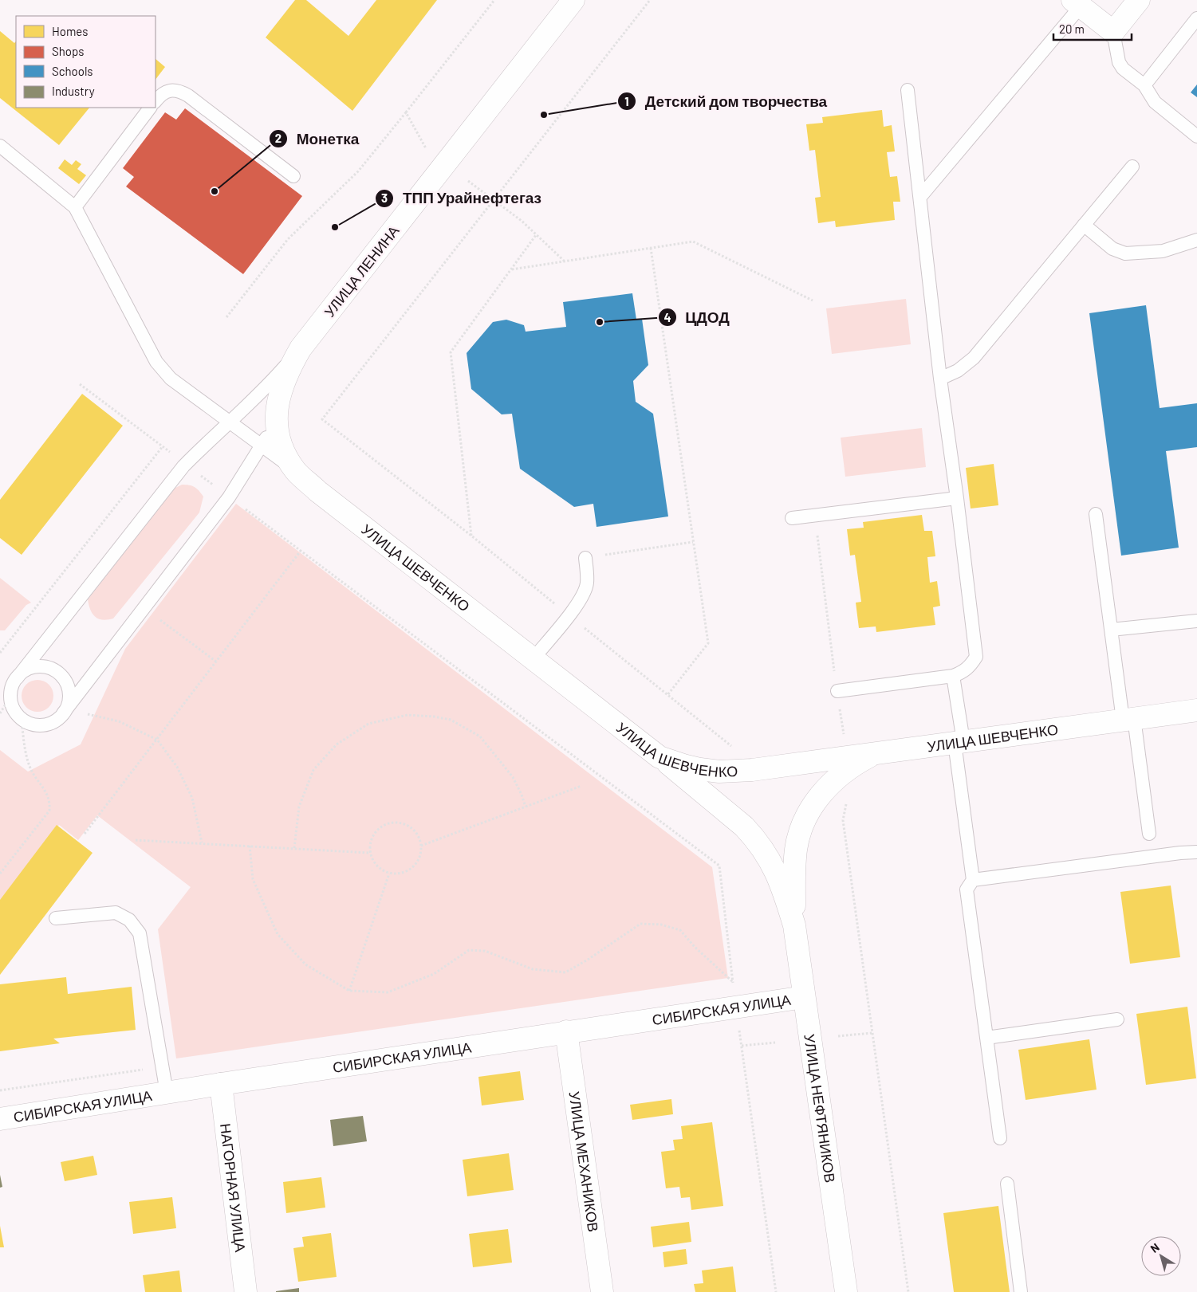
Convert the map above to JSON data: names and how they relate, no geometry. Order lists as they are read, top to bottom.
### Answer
{
  "streets": {
    "main road": [
      "УЛИЦА ЛЕНИНА",
      "УЛИЦА ШЕВЧЕНКО",
      "СИБИРСКАЯ УЛИЦА",
      "УЛИЦА НЕФТЯНИКОВ",
      "УЛИЦА МЕХАНИКОВ",
      "НАГОРНАЯ УЛИЦА"
    ]
  },
  "crossings": [
    ["УЛИЦА ЛЕНИНА", "УЛИЦА ШЕВЧЕНКО"],
    ["УЛИЦА ШЕВЧЕНКО", "УЛИЦА НЕФТЯНИКОВ"],
    ["СИБИРСКАЯ УЛИЦА", "УЛИЦА НЕФТЯНИКОВ"],
    ["СИБИРСКАЯ УЛИЦА", "УЛИЦА МЕХАНИКОВ"],
    ["СИБИРСКАЯ УЛИЦА", "НАГОРНАЯ УЛИЦА"]
  ],
  "places": [
    "Детский дом творчества",
    "Монетка",
    "ТПП Урайнефтегаз",
    "ЦДОД"
  ],
  "legend": [
    "Homes",
    "Shops",
    "Schools",
    "Industry"
  ],
  "scale_bar": "20 m",
  "north": "top left"
}
